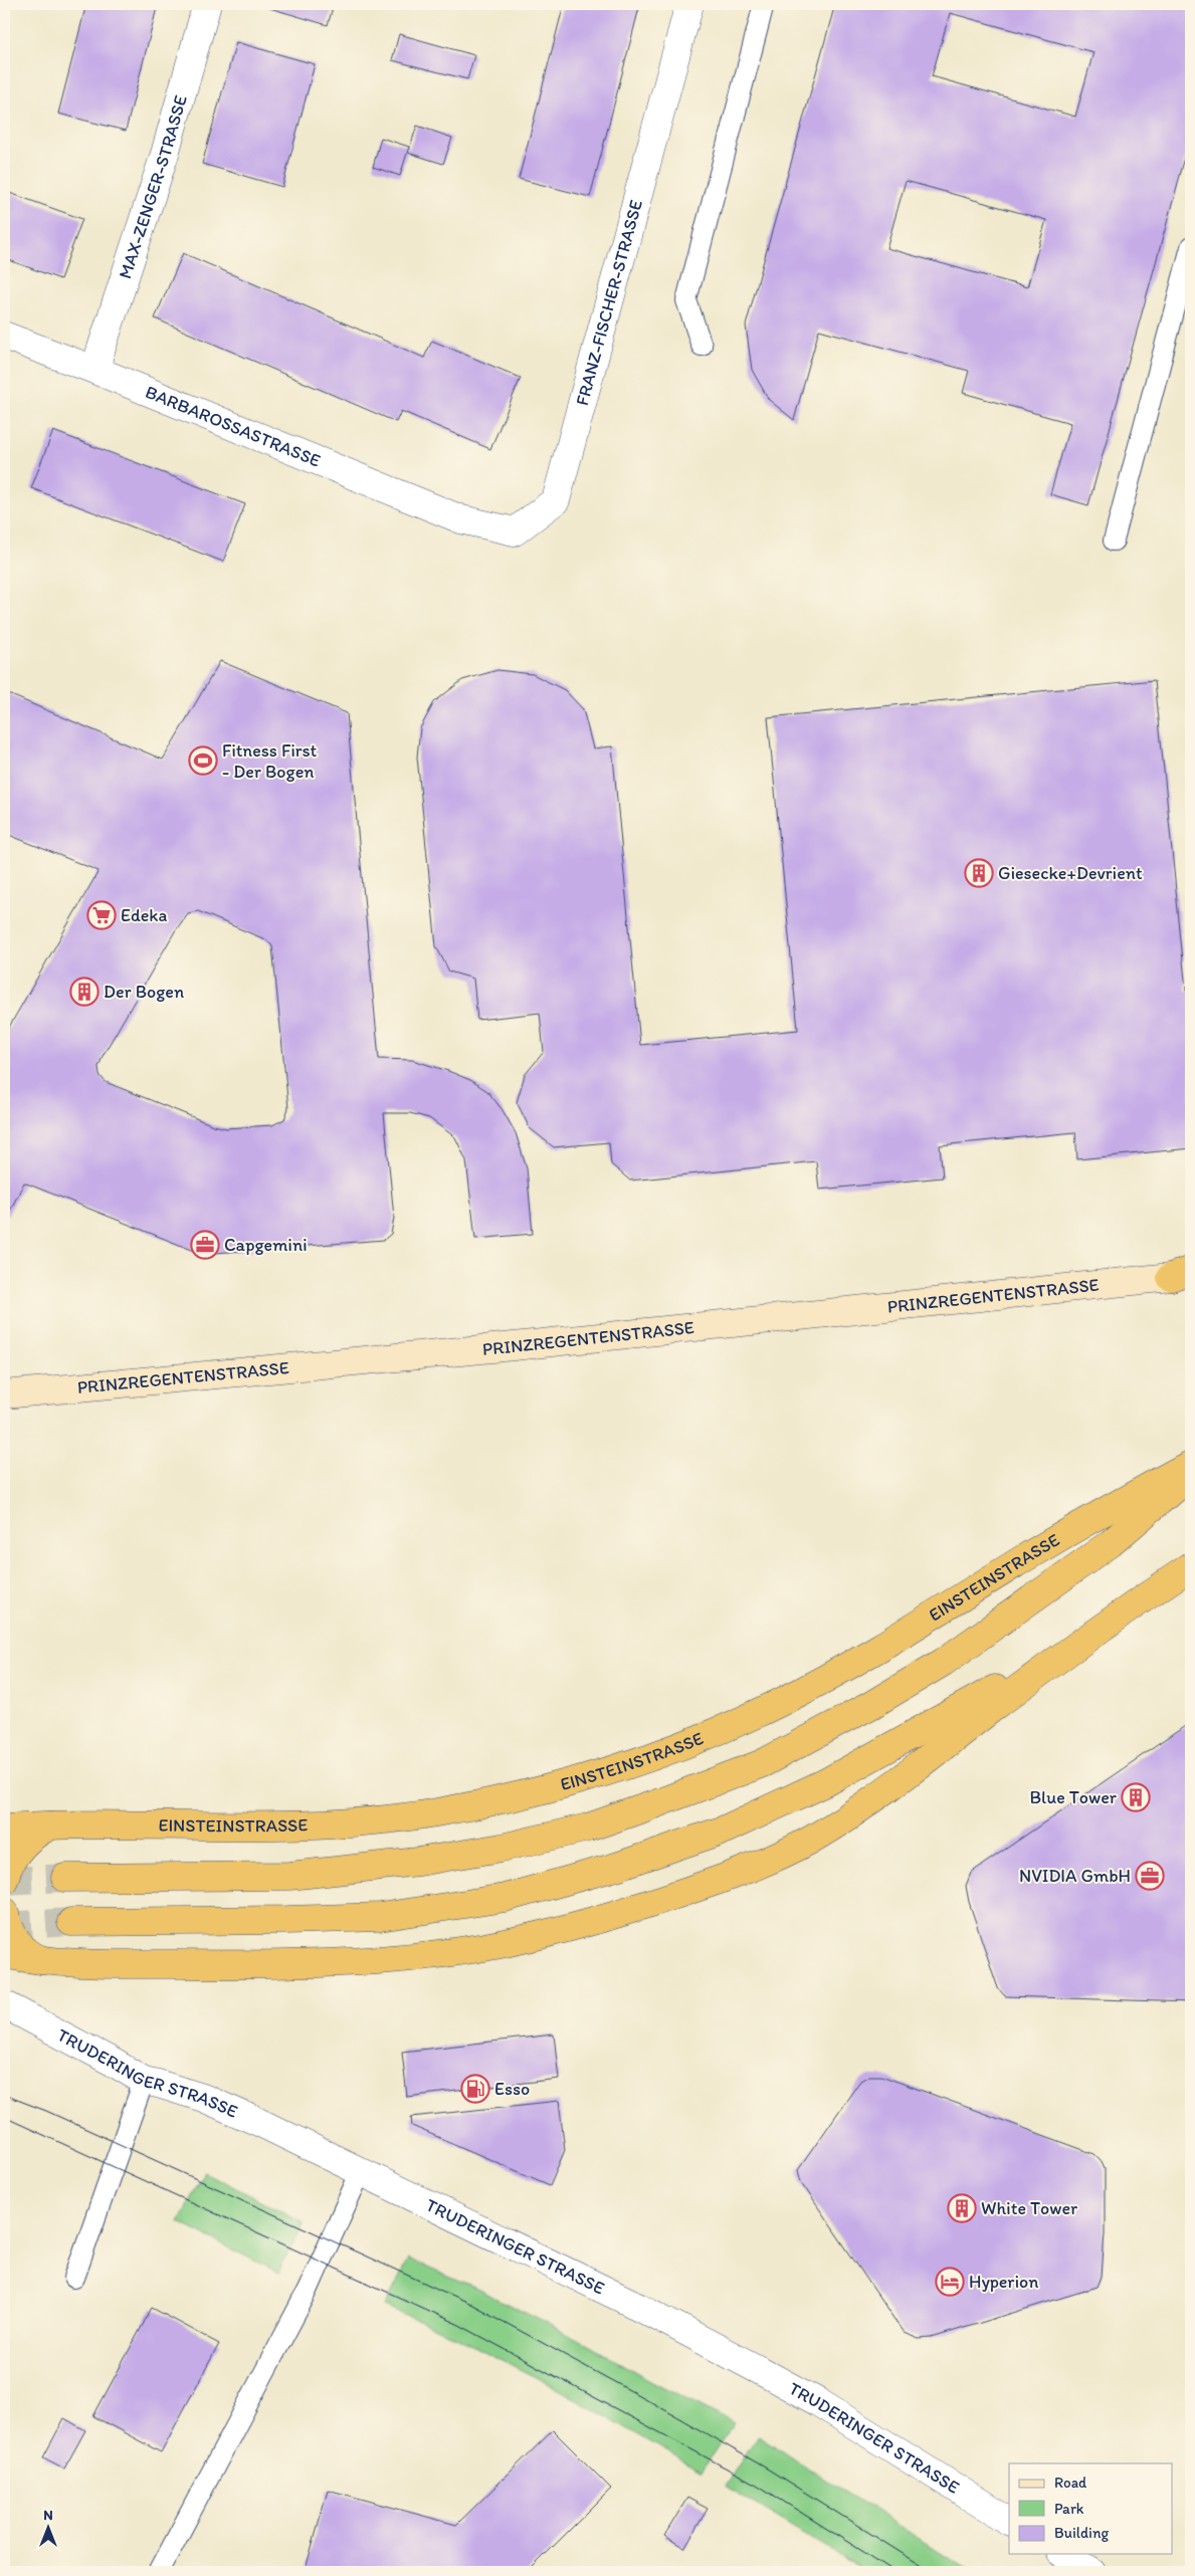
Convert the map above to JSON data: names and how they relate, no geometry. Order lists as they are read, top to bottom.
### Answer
{
  "streets": {
    "highway": ["EINSTEINSTRASSE"],
    "main road": ["PRINZREGENTENSTRASSE"],
    "street": [
      "MAX-ZENGER-STRASSE",
      "FRANZ-FISCHER-STRASSE",
      "BARBAROSSASTRASSE",
      "TRUDERINGER STRASSE"
    ]
  },
  "crossings": [
    ["MAX-ZENGER-STRASSE", "BARBAROSSASTRASSE"],
    ["FRANZ-FISCHER-STRASSE", "BARBAROSSASTRASSE"]
  ],
  "places": {
    "sports": ["Fitness First - Der Bogen"],
    "building": [
      "Giesecke+Devrient",
      "Der Bogen",
      "Blue Tower",
      "White Tower"
    ],
    "supermarket": ["Edeka"],
    "office": ["Capgemini", "NVIDIA GmbH"],
    "fuel station": ["Esso"],
    "hotel": ["Hyperion"]
  },
  "legend": ["Road", "Park", "Building"],
  "north": "top"
}
